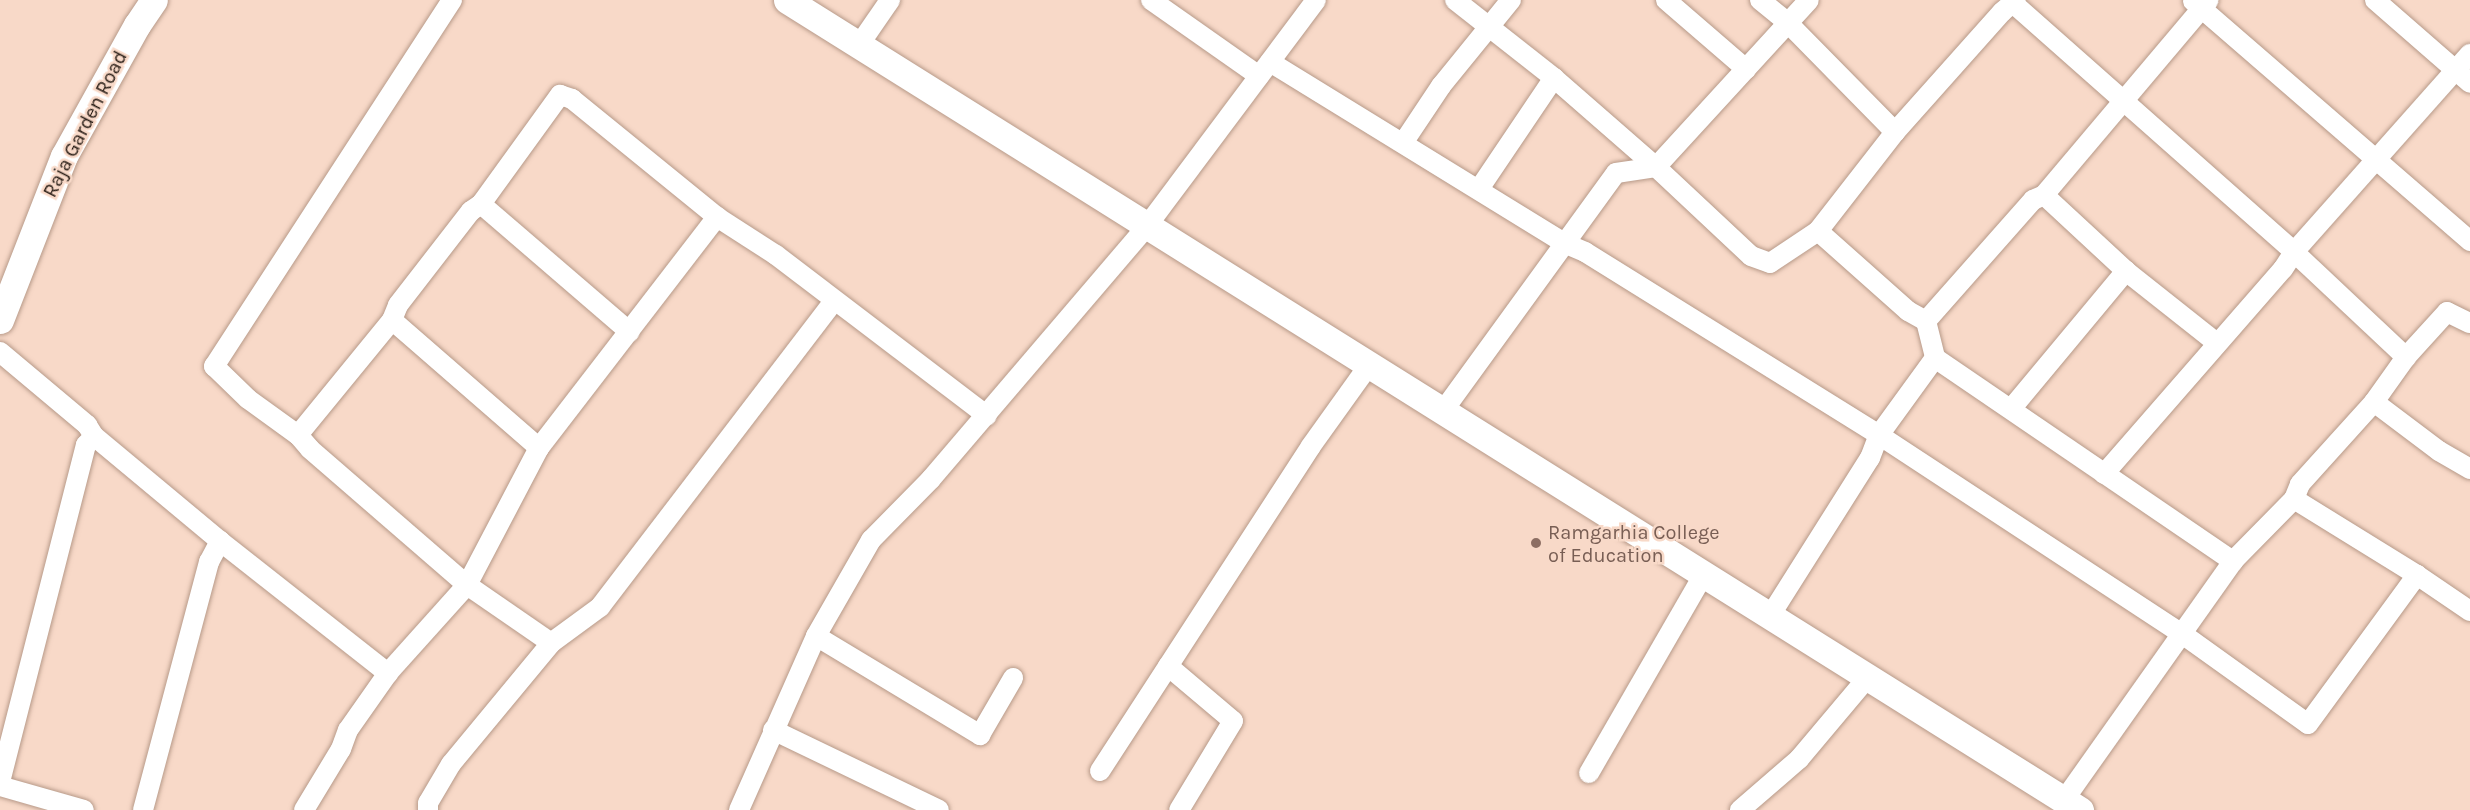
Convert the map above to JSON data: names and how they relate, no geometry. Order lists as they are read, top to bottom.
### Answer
{
  "streets": {
    "main road": ["Raja Garden Road"]
  },
  "places": ["Ramgarhia College of Education"]
}
